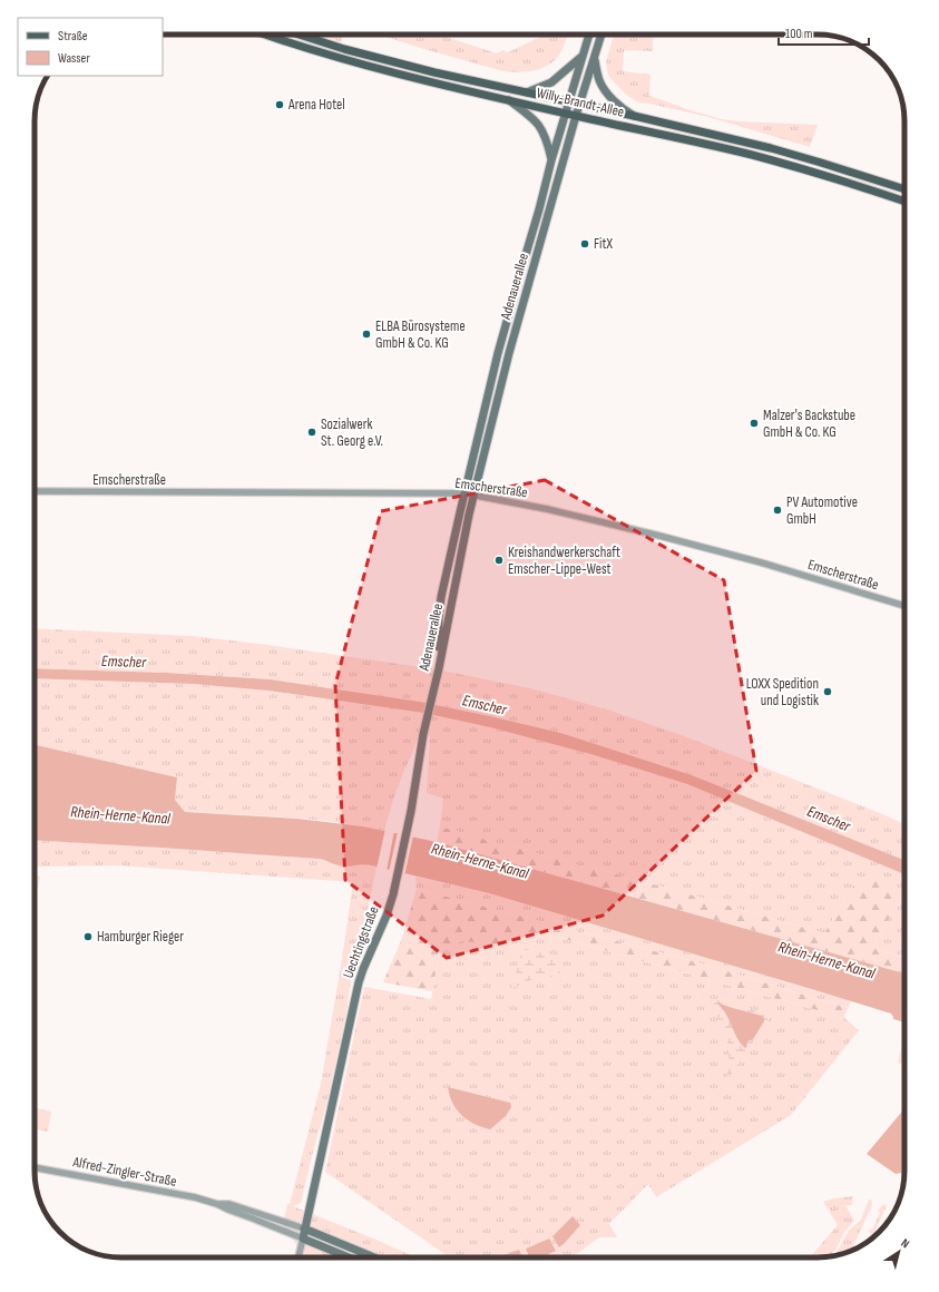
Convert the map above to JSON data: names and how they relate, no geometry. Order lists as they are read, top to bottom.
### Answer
{
  "streets": {
    "main road": ["Willy-Brandt-Allee", "Adenauerallee", "Uechtingstraße"],
    "street": ["Emscherstraße", "Alfred-Zingler-Straße"]
  },
  "crossings": [
    ["Willy-Brandt-Allee", "Adenauerallee"],
    ["Adenauerallee", "Emscherstraße"],
    ["Adenauerallee", "Uechtingstraße"],
    ["Uechtingstraße", "Alfred-Zingler-Straße"]
  ],
  "water": ["Emscher", "Rhein-Herne-Kanal"],
  "places": [
    "Arena Hotel",
    "FitX",
    "ELBA Bürosysteme GmbH & Co. KG",
    "Malzer's Backstube GmbH & Co. KG",
    "Sozialwerk St. Georg e.V.",
    "PV Automotive GmbH",
    "Kreishandwerkerschaft Emscher-Lippe-West",
    "LOXX Spedition und Logistik",
    "Hamburger Rieger"
  ],
  "legend": ["Straße", "Wasser"],
  "scale_bar": "100 m",
  "north": "top right"
}
